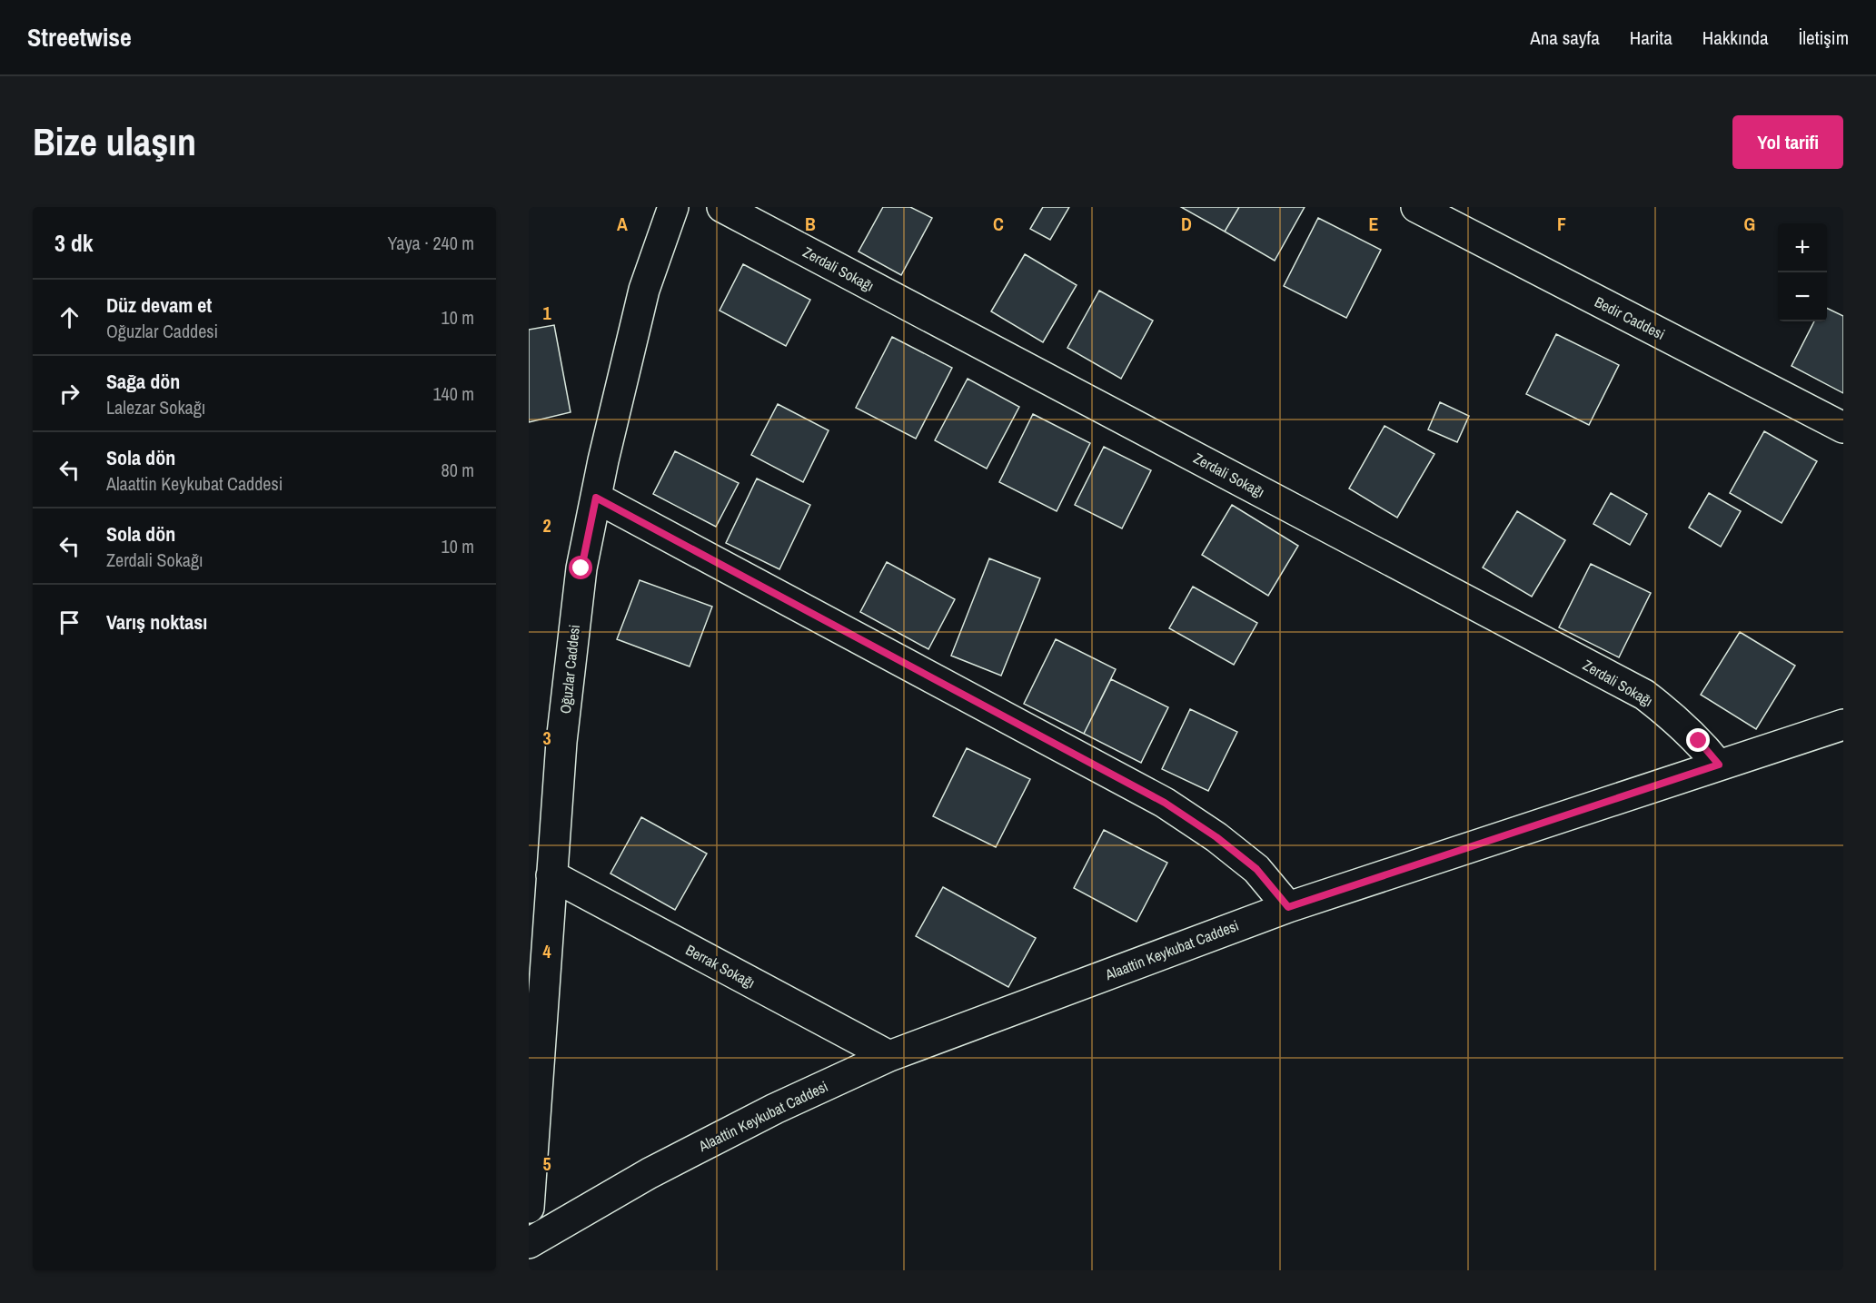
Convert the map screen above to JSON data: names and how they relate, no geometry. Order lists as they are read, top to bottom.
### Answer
{
  "streets": {
    "street": [
      "Zerdali Sokağı",
      "Bedir Caddesi",
      "Oğuzlar Caddesi",
      "Alaattin Keykubat Caddesi",
      "Berrak Sokağı"
    ]
  },
  "crossings": [
    ["Zerdali Sokağı", "Alaattin Keykubat Caddesi"],
    ["Oğuzlar Caddesi", "Berrak Sokağı"],
    ["Alaattin Keykubat Caddesi", "Berrak Sokağı"]
  ],
  "page": {
    "header": "Streetwise",
    "nav": [
      "Ana sayfa",
      "Harita",
      "Hakkında",
      "İletişim"
    ],
    "buttons": "Yol tarifi",
    "title": "Bize ulaşın",
    "heading": ["3 dk", "Yaya · 240 m"],
    "map_buttons": ["+", "−"],
    "list": [
      ["Düz devam et", "Oğuzlar Caddesi", "10 m"],
      ["Sağa dön", "Lalezar Sokağı", "140 m"],
      ["Sola dön", "Alaattin Keykubat Caddesi", "80 m"],
      ["Sola dön", "Zerdali Sokağı", "10 m"],
      "Varış noktası"
    ]
  },
  "grid": {
    "columns": [
      "A",
      "B",
      "C",
      "D",
      "E",
      "F",
      "G"
    ],
    "rows": [
      "1",
      "2",
      "3",
      "4",
      "5"
    ]
  }
}
